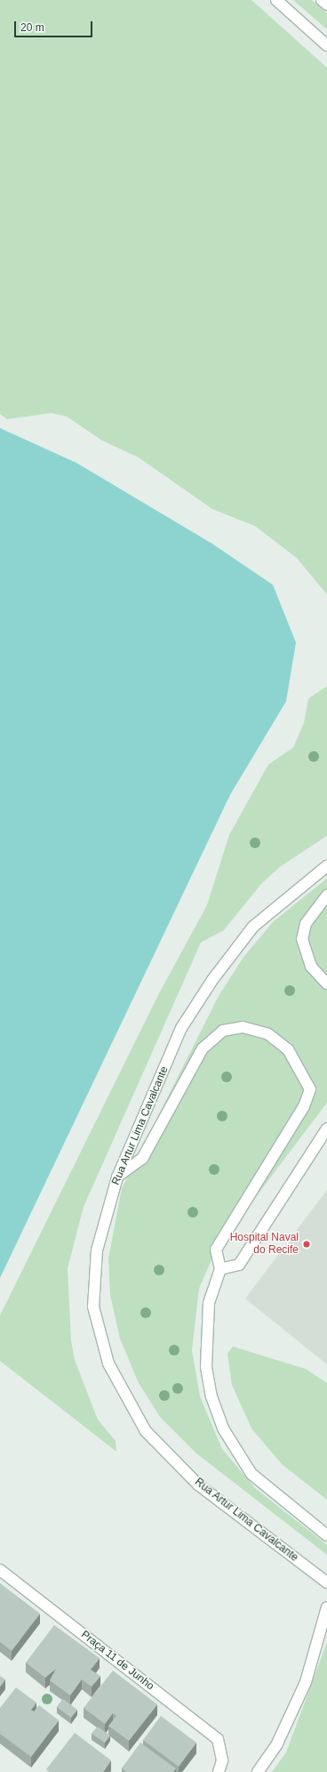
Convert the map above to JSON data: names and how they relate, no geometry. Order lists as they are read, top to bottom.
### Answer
{
  "streets": {
    "main road": ["Rua Artur Lima Cavalcante", "Praça 11 de Junho"]
  },
  "places": ["Hospital Naval do Recife"],
  "scale_bar": "20 m"
}
